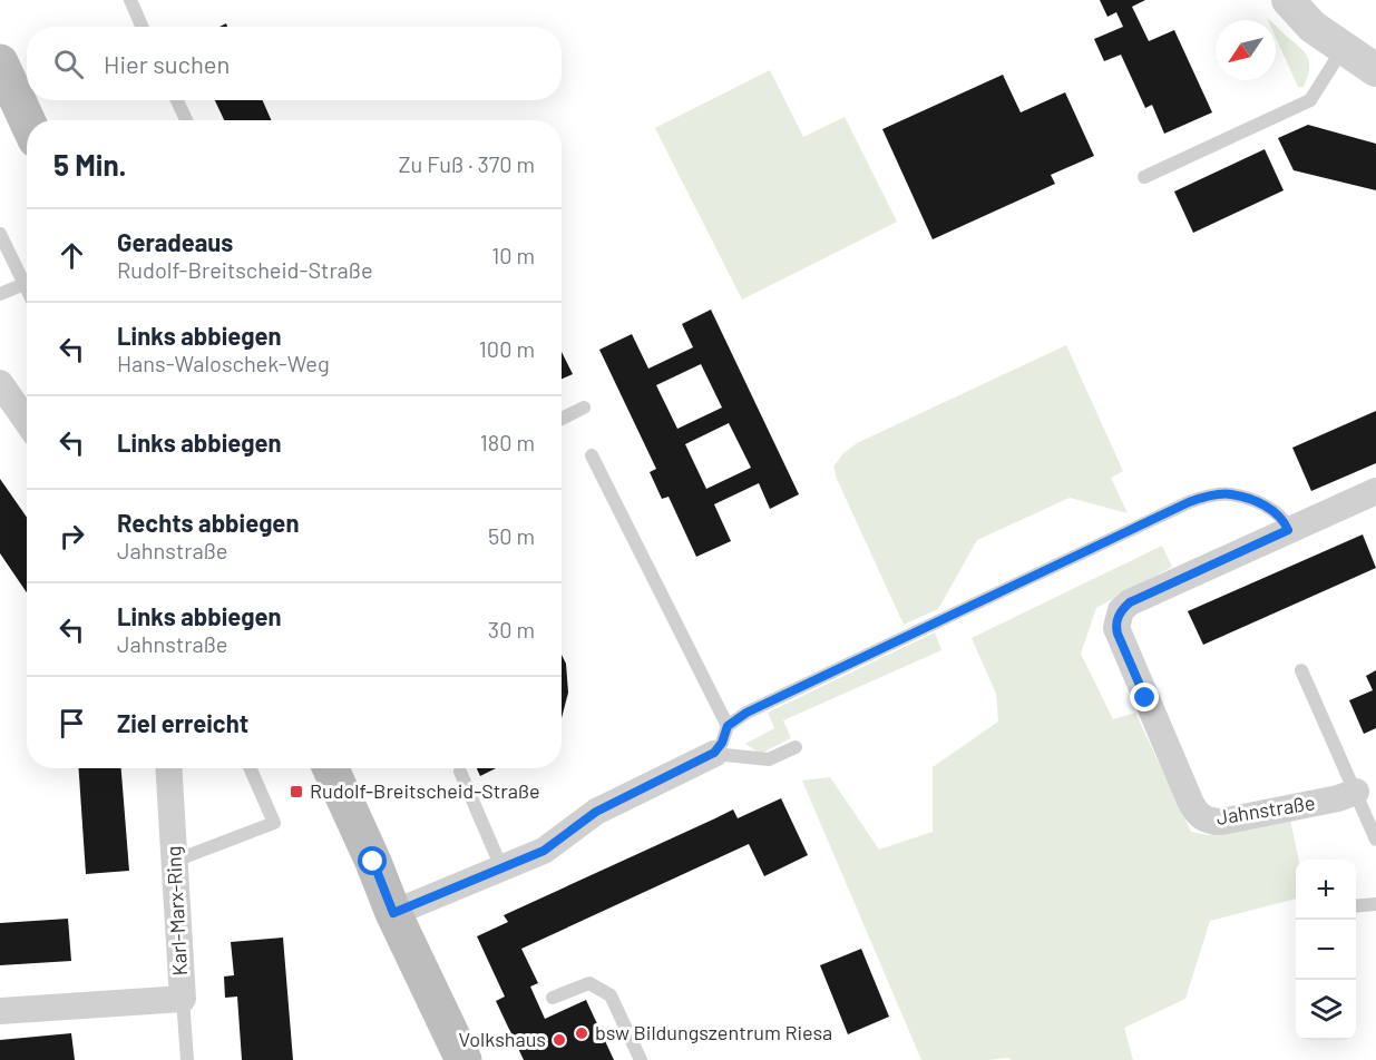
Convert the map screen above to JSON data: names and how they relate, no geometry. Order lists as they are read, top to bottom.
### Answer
{
  "streets": {
    "street": ["Jahnstraße", "Karl-Marx-Ring"]
  },
  "places": {
    "transit": ["Rudolf-Breitscheid-Straße"],
    "other": ["bsw Bildungszentrum Riesa", "Volkshaus"]
  },
  "north": "bottom left",
  "page": {
    "search": "Hier suchen",
    "heading": ["5 Min.", "Zu Fuß · 370 m"],
    "list": [
      ["Geradeaus", "Rudolf-Breitscheid-Straße", "10 m"],
      ["Links abbiegen", "Hans-Waloschek-Weg", "100 m"],
      ["Links abbiegen", "180 m"],
      ["Rechts abbiegen", "Jahnstraße", "50 m"],
      ["Links abbiegen", "Jahnstraße", "30 m"],
      "Ziel erreicht"
    ],
    "map_buttons": ["+", "−"]
  }
}
